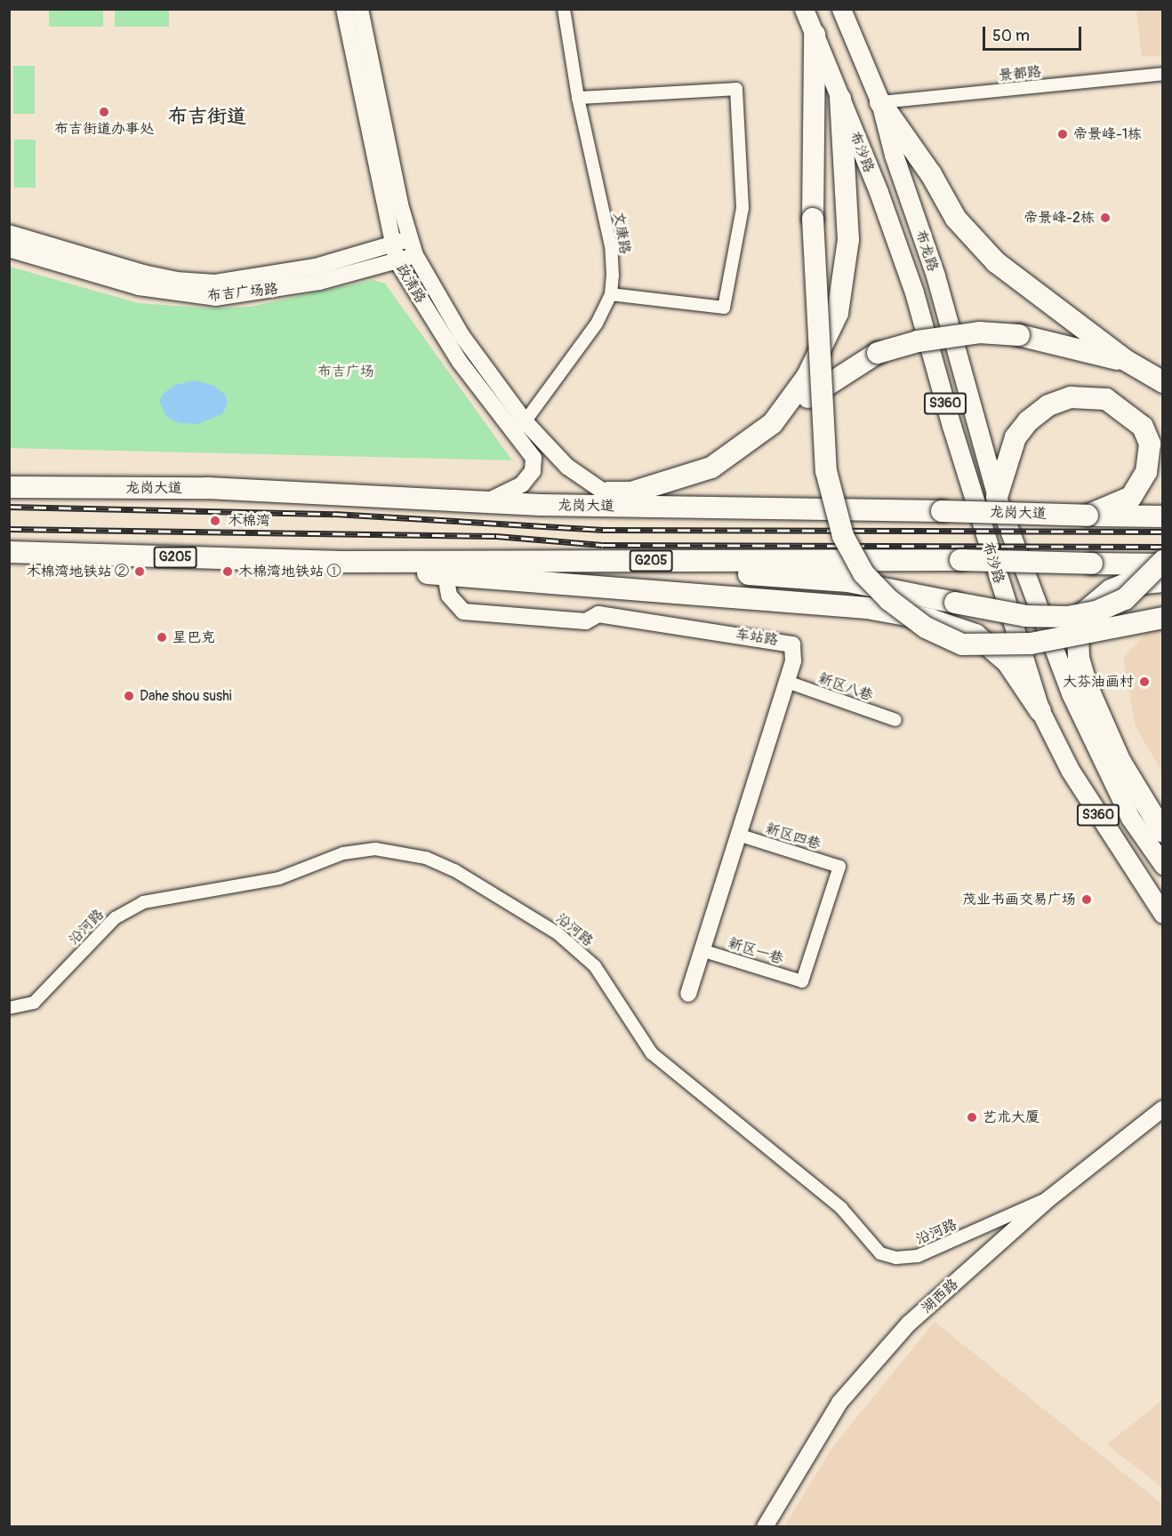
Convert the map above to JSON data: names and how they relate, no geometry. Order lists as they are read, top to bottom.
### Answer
{
  "streets": {
    "highway": ["龙岗大道", "G205"],
    "main road": ["布沙路", "布龙路", "S360"],
    "street": [
      "景都路",
      "文康路",
      "政清路",
      "布吉广场路",
      "车站路",
      "新区八巷",
      "新区四巷",
      "沿河路",
      "新区一巷",
      "湖西路"
    ]
  },
  "crossings": [
    ["景都路", "布龙路"],
    ["布沙路", "布龙路"],
    ["布沙路", "S360"],
    ["文康路", "政清路"],
    ["政清路", "布吉广场路"],
    ["政清路", "龙岗大道"],
    ["车站路", "新区八巷"],
    ["车站路", "新区四巷"],
    ["车站路", "新区一巷"],
    ["新区四巷", "新区一巷"],
    ["沿河路", "湖西路"]
  ],
  "districts": ["布吉街道"],
  "parks": ["布吉广场"],
  "places": [
    "布吉街道办事处",
    "帝景峰-1栋",
    "帝景峰-2栋",
    "木棉湾",
    "木棉湾地铁站 ②",
    "木棉湾地铁站 ①",
    "星巴克",
    "大芬油画村",
    "Dahe shou sushi",
    "茂业书画交易广场",
    "艺术大厦"
  ],
  "scale_bar": "50 m"
}
